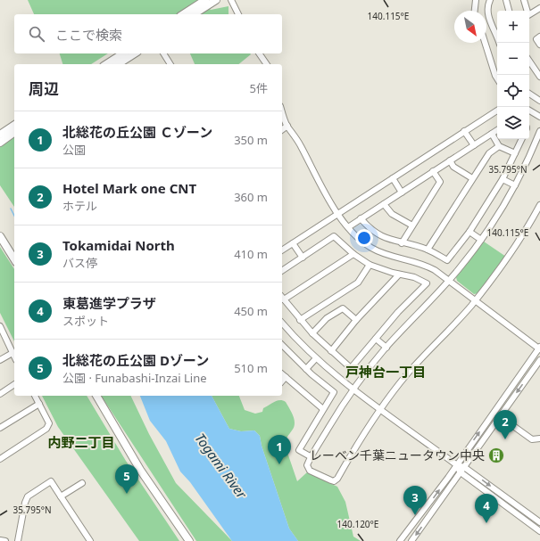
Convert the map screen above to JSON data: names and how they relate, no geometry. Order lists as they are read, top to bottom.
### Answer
{
  "districts": ["戸神台一丁目", "内野二丁目"],
  "water": ["Togami River"],
  "places": {
    "building": ["レーベン千葉ニュータウン中央"]
  },
  "north": "bottom right",
  "page": {
    "map_buttons": ["+", "−"],
    "search": "ここで検索",
    "heading": ["周辺", "5件"],
    "list": [
      {
        "mark": "1",
        "name": "北総花の丘公園 Ｃゾーン",
        "note": "公園",
        "value": "350 m"
      },
      {
        "mark": "2",
        "name": "Hotel Mark one CNT",
        "note": "ホテル",
        "value": "360 m"
      },
      {
        "mark": "3",
        "name": "Tokamidai North",
        "note": "バス停",
        "value": "410 m"
      },
      {
        "mark": "4",
        "name": "東葛進学プラザ",
        "note": "スポット",
        "value": "450 m"
      },
      {
        "mark": "5",
        "name": "北総花の丘公園 Dゾーン",
        "note": "公園 · Funabashi-Inzai Line",
        "value": "510 m"
      }
    ],
    "pins": [
      "2",
      "1",
      "5",
      "3",
      "4"
    ]
  },
  "coordinates": ["140.115°E", "35.795°N", "140.120°E"]
}
